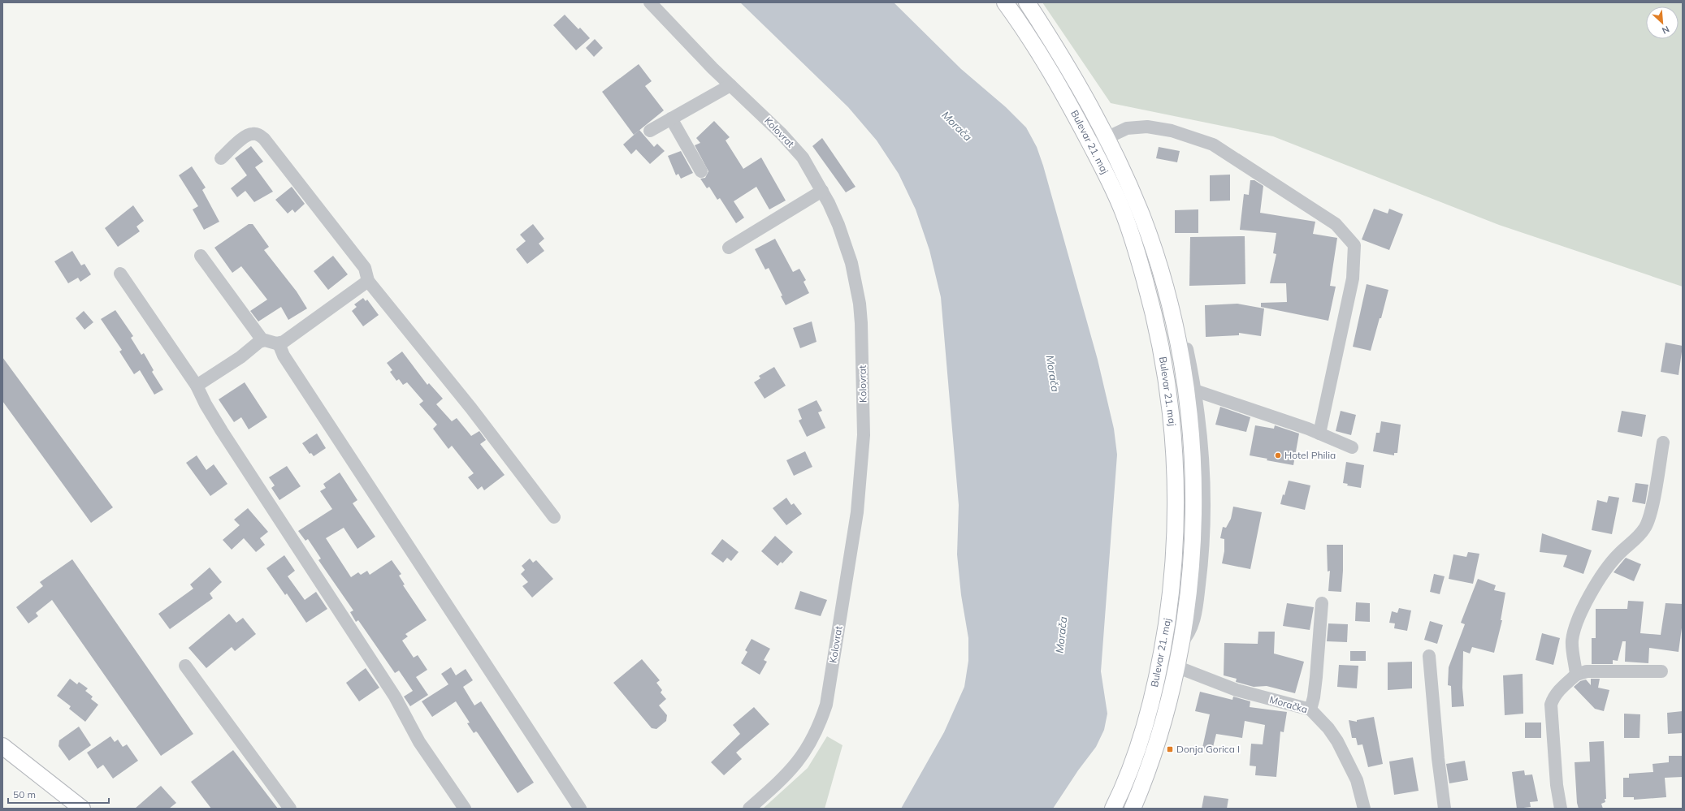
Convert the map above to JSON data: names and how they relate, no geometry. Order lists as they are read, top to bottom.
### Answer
{
  "streets": {
    "main road": ["Bulevar 21. maj"],
    "street": ["Kolovrat", "Moračka"]
  },
  "crossings": [
    ["Bulevar 21. maj", "Moračka"]
  ],
  "water": ["Morača"],
  "places": {
    "other": ["Hotel Philia"],
    "transit": ["Donja Gorica I"]
  },
  "scale_bar": "50 m",
  "north": "bottom right"
}
